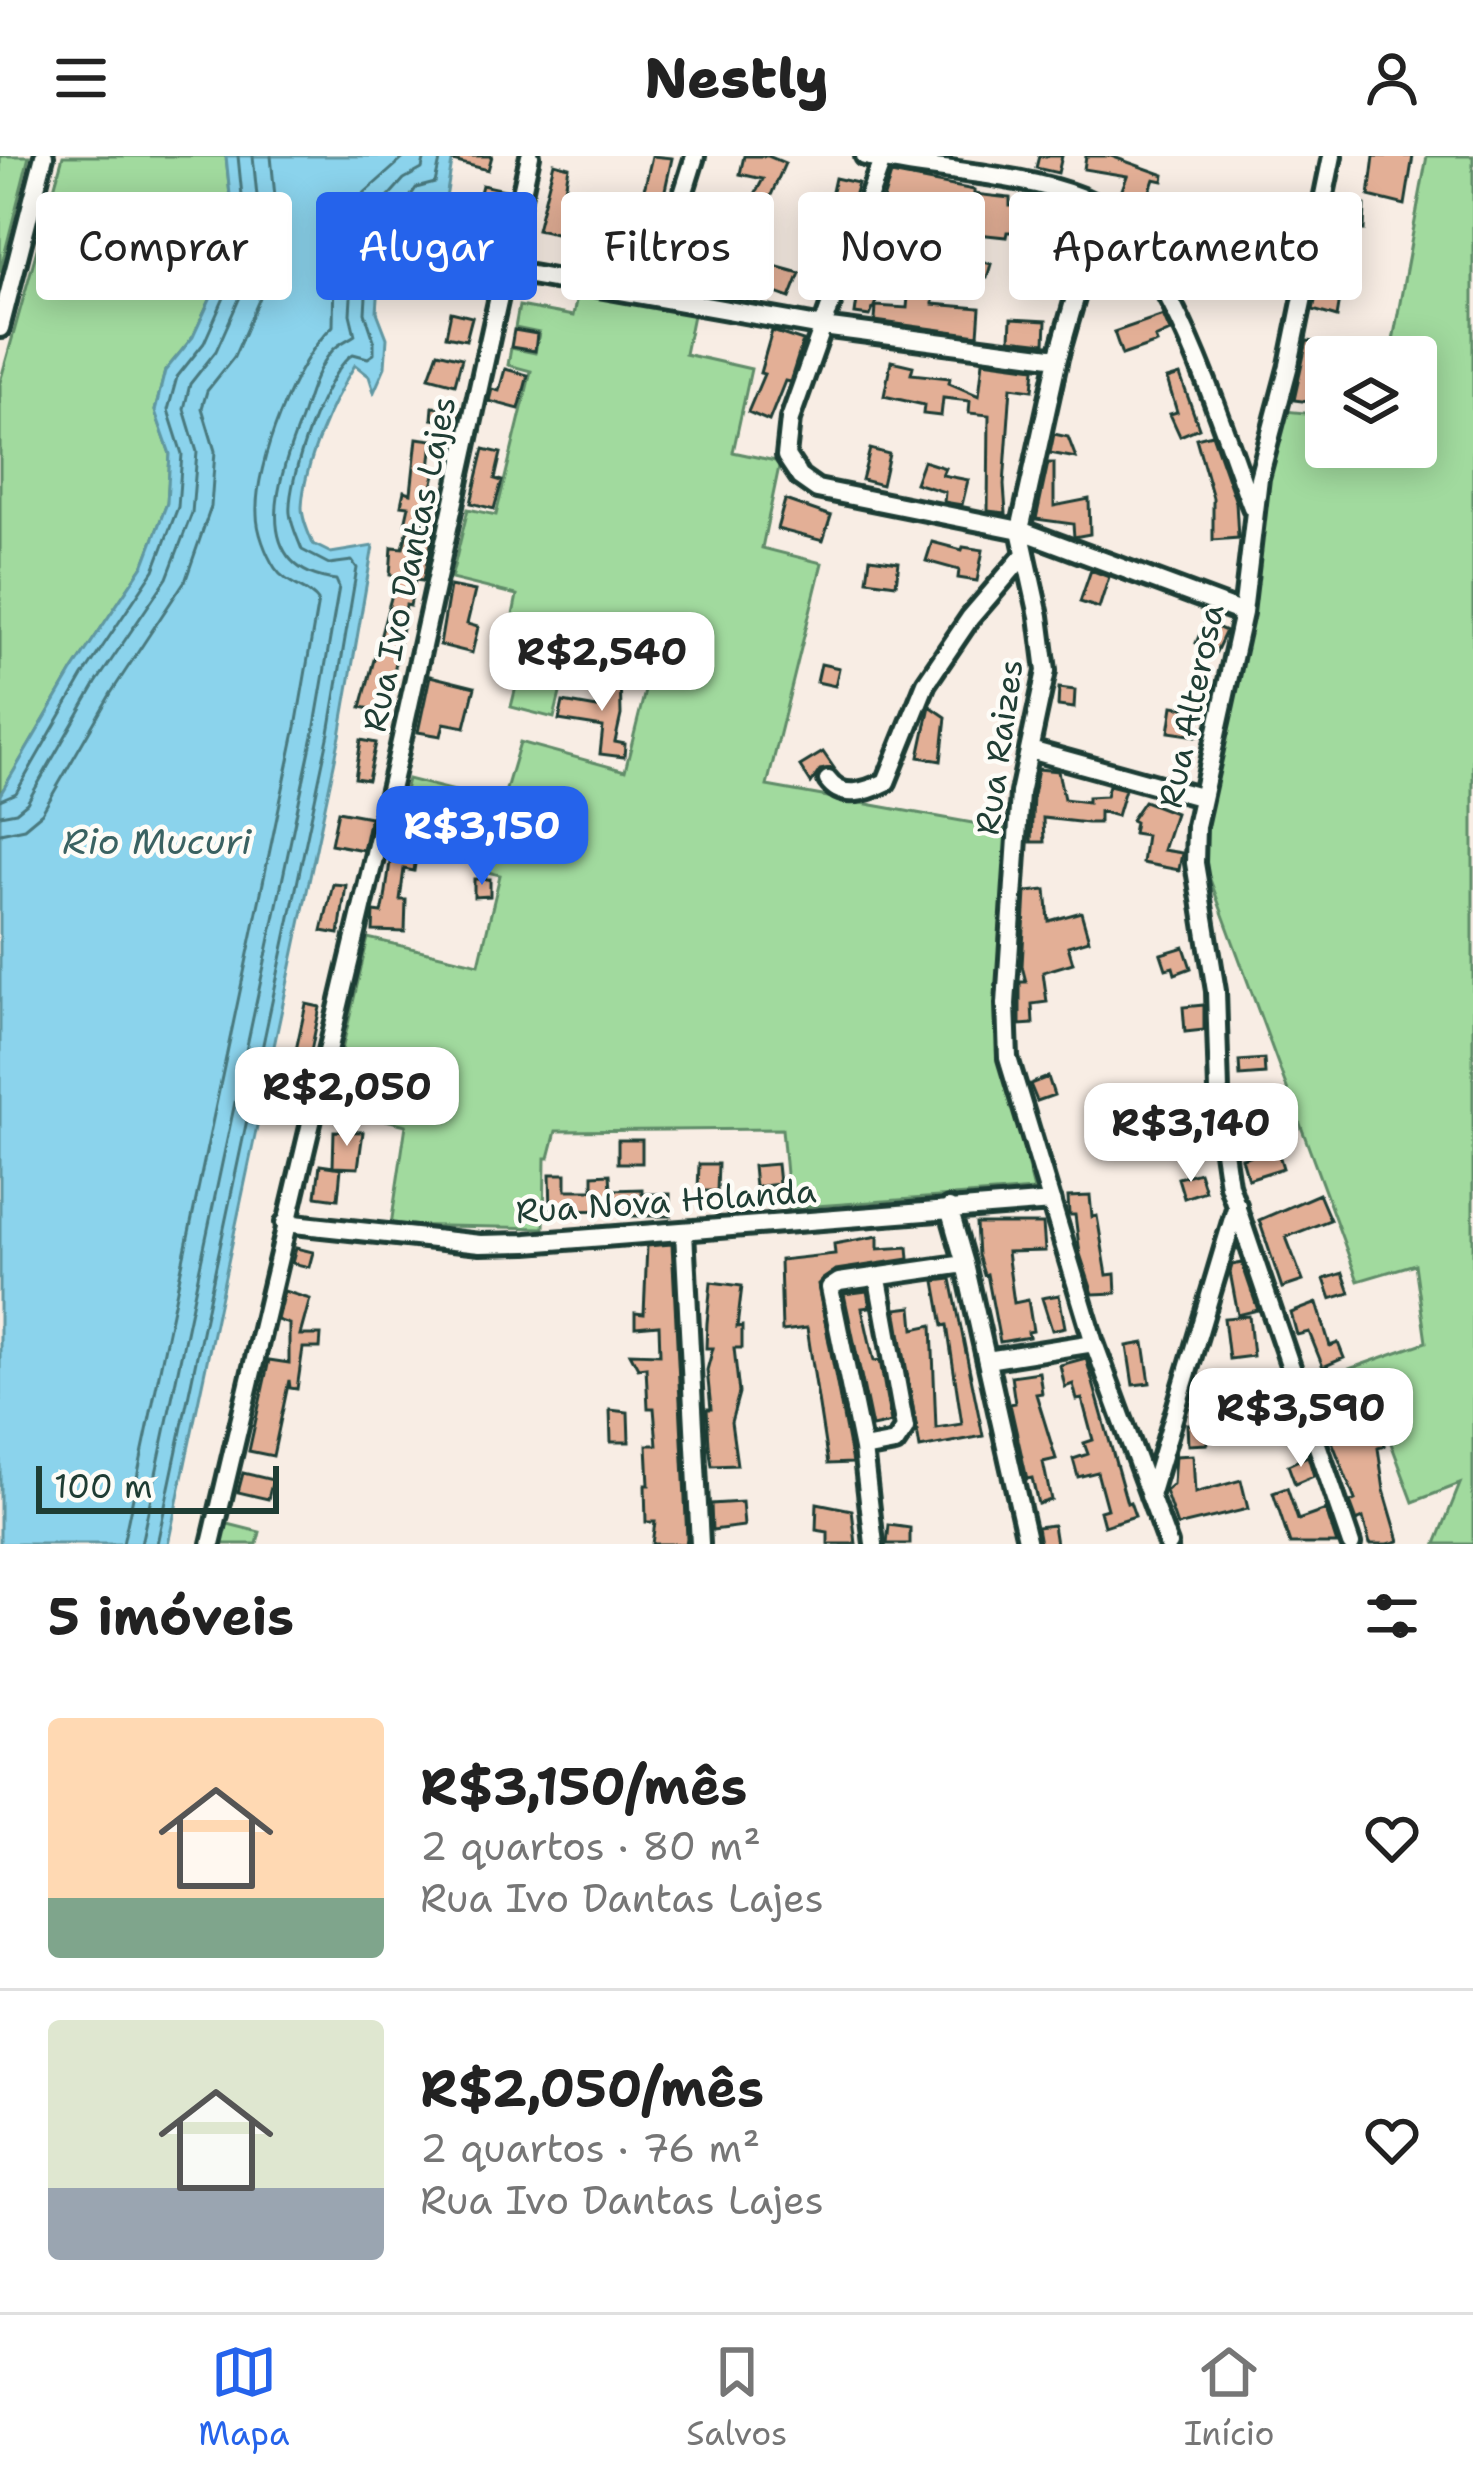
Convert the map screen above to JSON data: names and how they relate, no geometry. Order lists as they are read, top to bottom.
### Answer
{
  "streets": {
    "street": [
      "Rua Ivo Dantas Lajes",
      "Rua Alterosa",
      "Rua Raizes",
      "Rua Nova Holanda"
    ]
  },
  "crossings": [
    ["Rua Ivo Dantas Lajes", "Rua Nova Holanda"],
    ["Rua Raizes", "Rua Nova Holanda"]
  ],
  "water": ["Rio Mucuri"],
  "scale_bar": "100 m",
  "page": {
    "header": "Nestly",
    "chip": [
      "Comprar",
      "Alugar",
      "Filtros",
      "Novo",
      "Apartamento"
    ],
    "price": [
      "R$2,540",
      "R$3,150",
      "R$2,050",
      "R$3,140",
      "R$3,590"
    ],
    "scale": "100 m",
    "heading": "5 imóveis",
    "list": [
      {
        "name": "R$3,150/mês",
        "note": "2 quartos · 80 m² · Rua Ivo Dantas Lajes"
      },
      {
        "name": "R$2,050/mês",
        "note": "2 quartos · 76 m² · Rua Ivo Dantas Lajes"
      }
    ],
    "tabs": ["Mapa", "Salvos", "Início"]
  }
}
